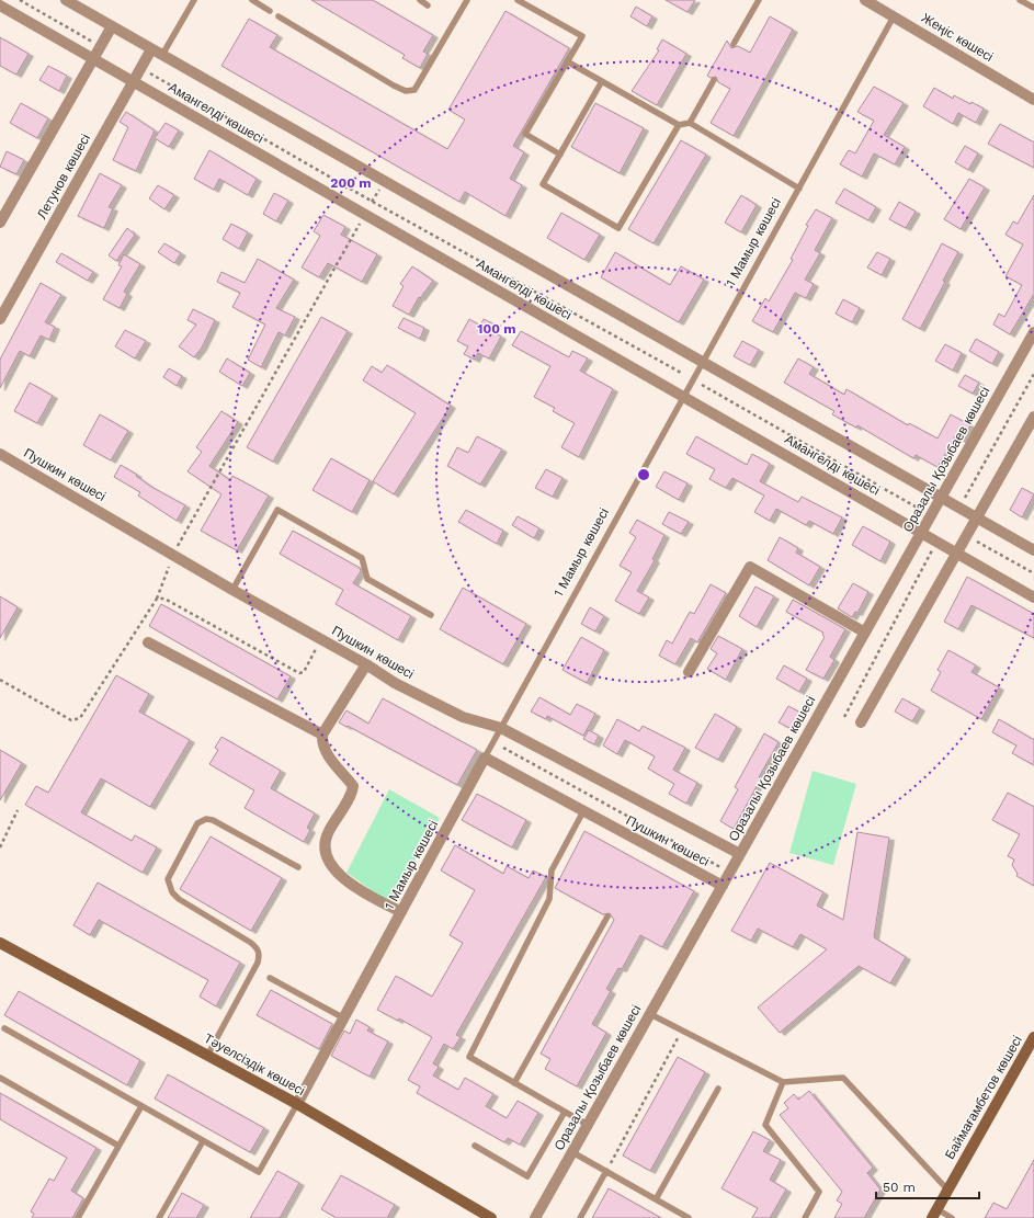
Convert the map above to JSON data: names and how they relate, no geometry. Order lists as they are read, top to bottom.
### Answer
{
  "streets": {
    "main road": ["Тәуелсіздік көшесі", "Баймағамбетов көшесі"],
    "street": [
      "Жеңіс көшесі",
      "Амангелді көшесі",
      "Летунов көшесі",
      "1 Мамыр көшесі",
      "Оразалы Қозыбаев көшесі",
      "Пушкин көшесі"
    ]
  },
  "crossings": [
    ["Жеңіс көшесі", "1 Мамыр көшесі"],
    ["Амангелді көшесі", "Летунов көшесі"],
    ["Амангелді көшесі", "1 Мамыр көшесі"],
    ["Амангелді көшесі", "Оразалы Қозыбаев көшесі"],
    ["1 Мамыр көшесі", "Пушкин көшесі"],
    ["1 Мамыр көшесі", "Тәуелсіздік көшесі"],
    ["Оразалы Қозыбаев көшесі", "Пушкин көшесі"]
  ],
  "scale_bar": "50 m",
  "rings": ["200 m", "100 m"]
}
